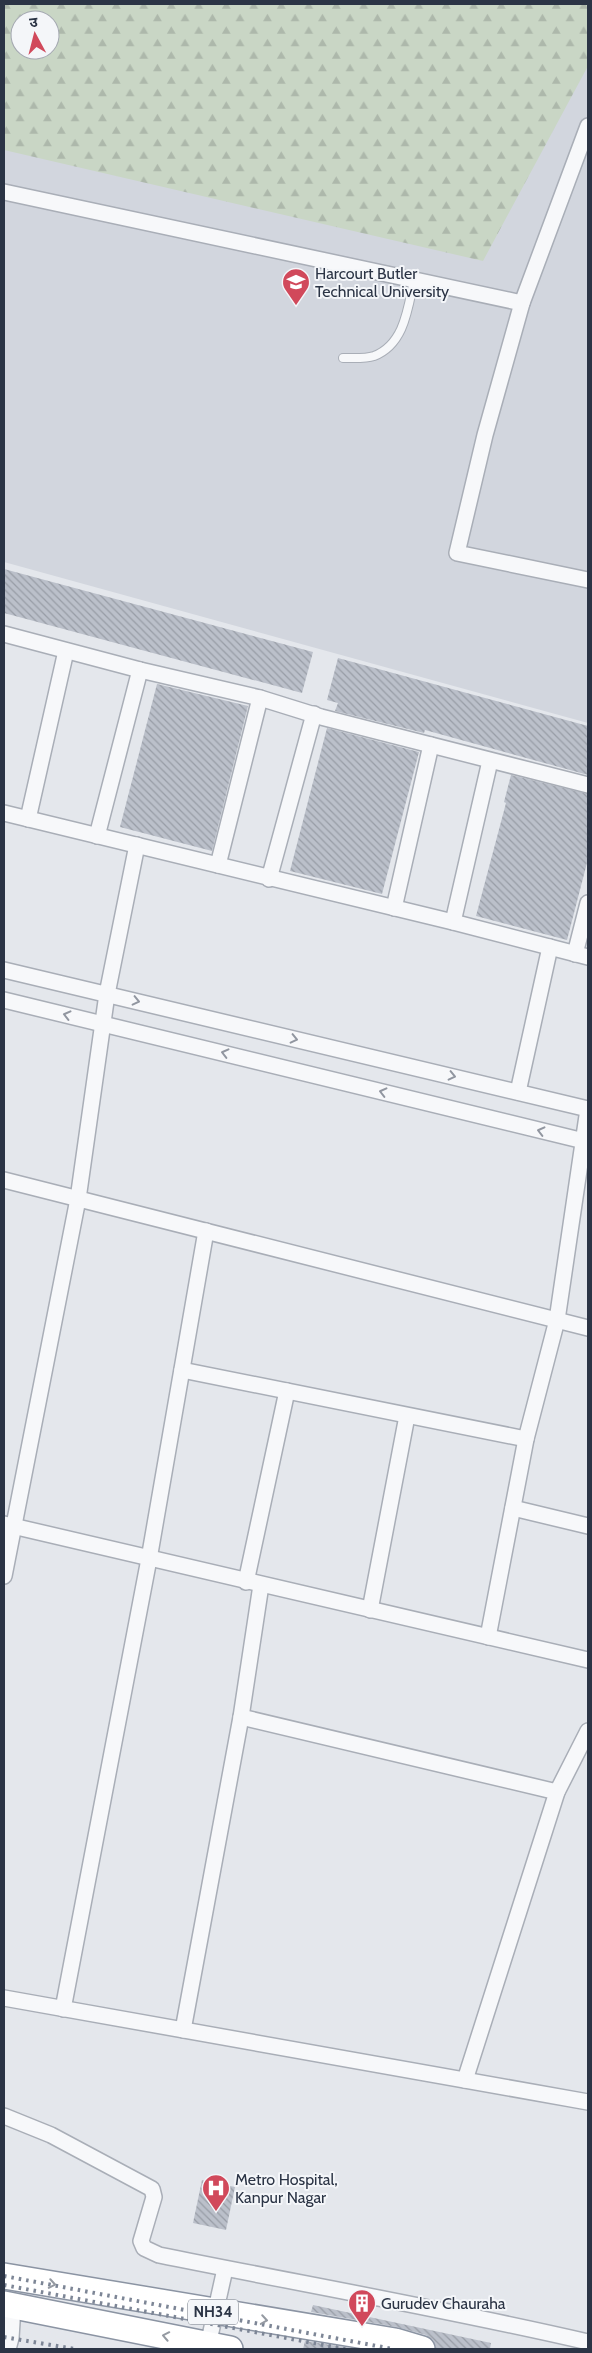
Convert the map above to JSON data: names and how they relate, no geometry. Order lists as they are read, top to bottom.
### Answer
{
  "streets": {
    "highway": ["NH34"]
  },
  "places": {
    "school or university": ["Harcourt Butler Technical University"],
    "hospital": ["Metro Hospital, Kanpur Nagar"],
    "building": ["Gurudev Chauraha"]
  },
  "north": "top"
}
